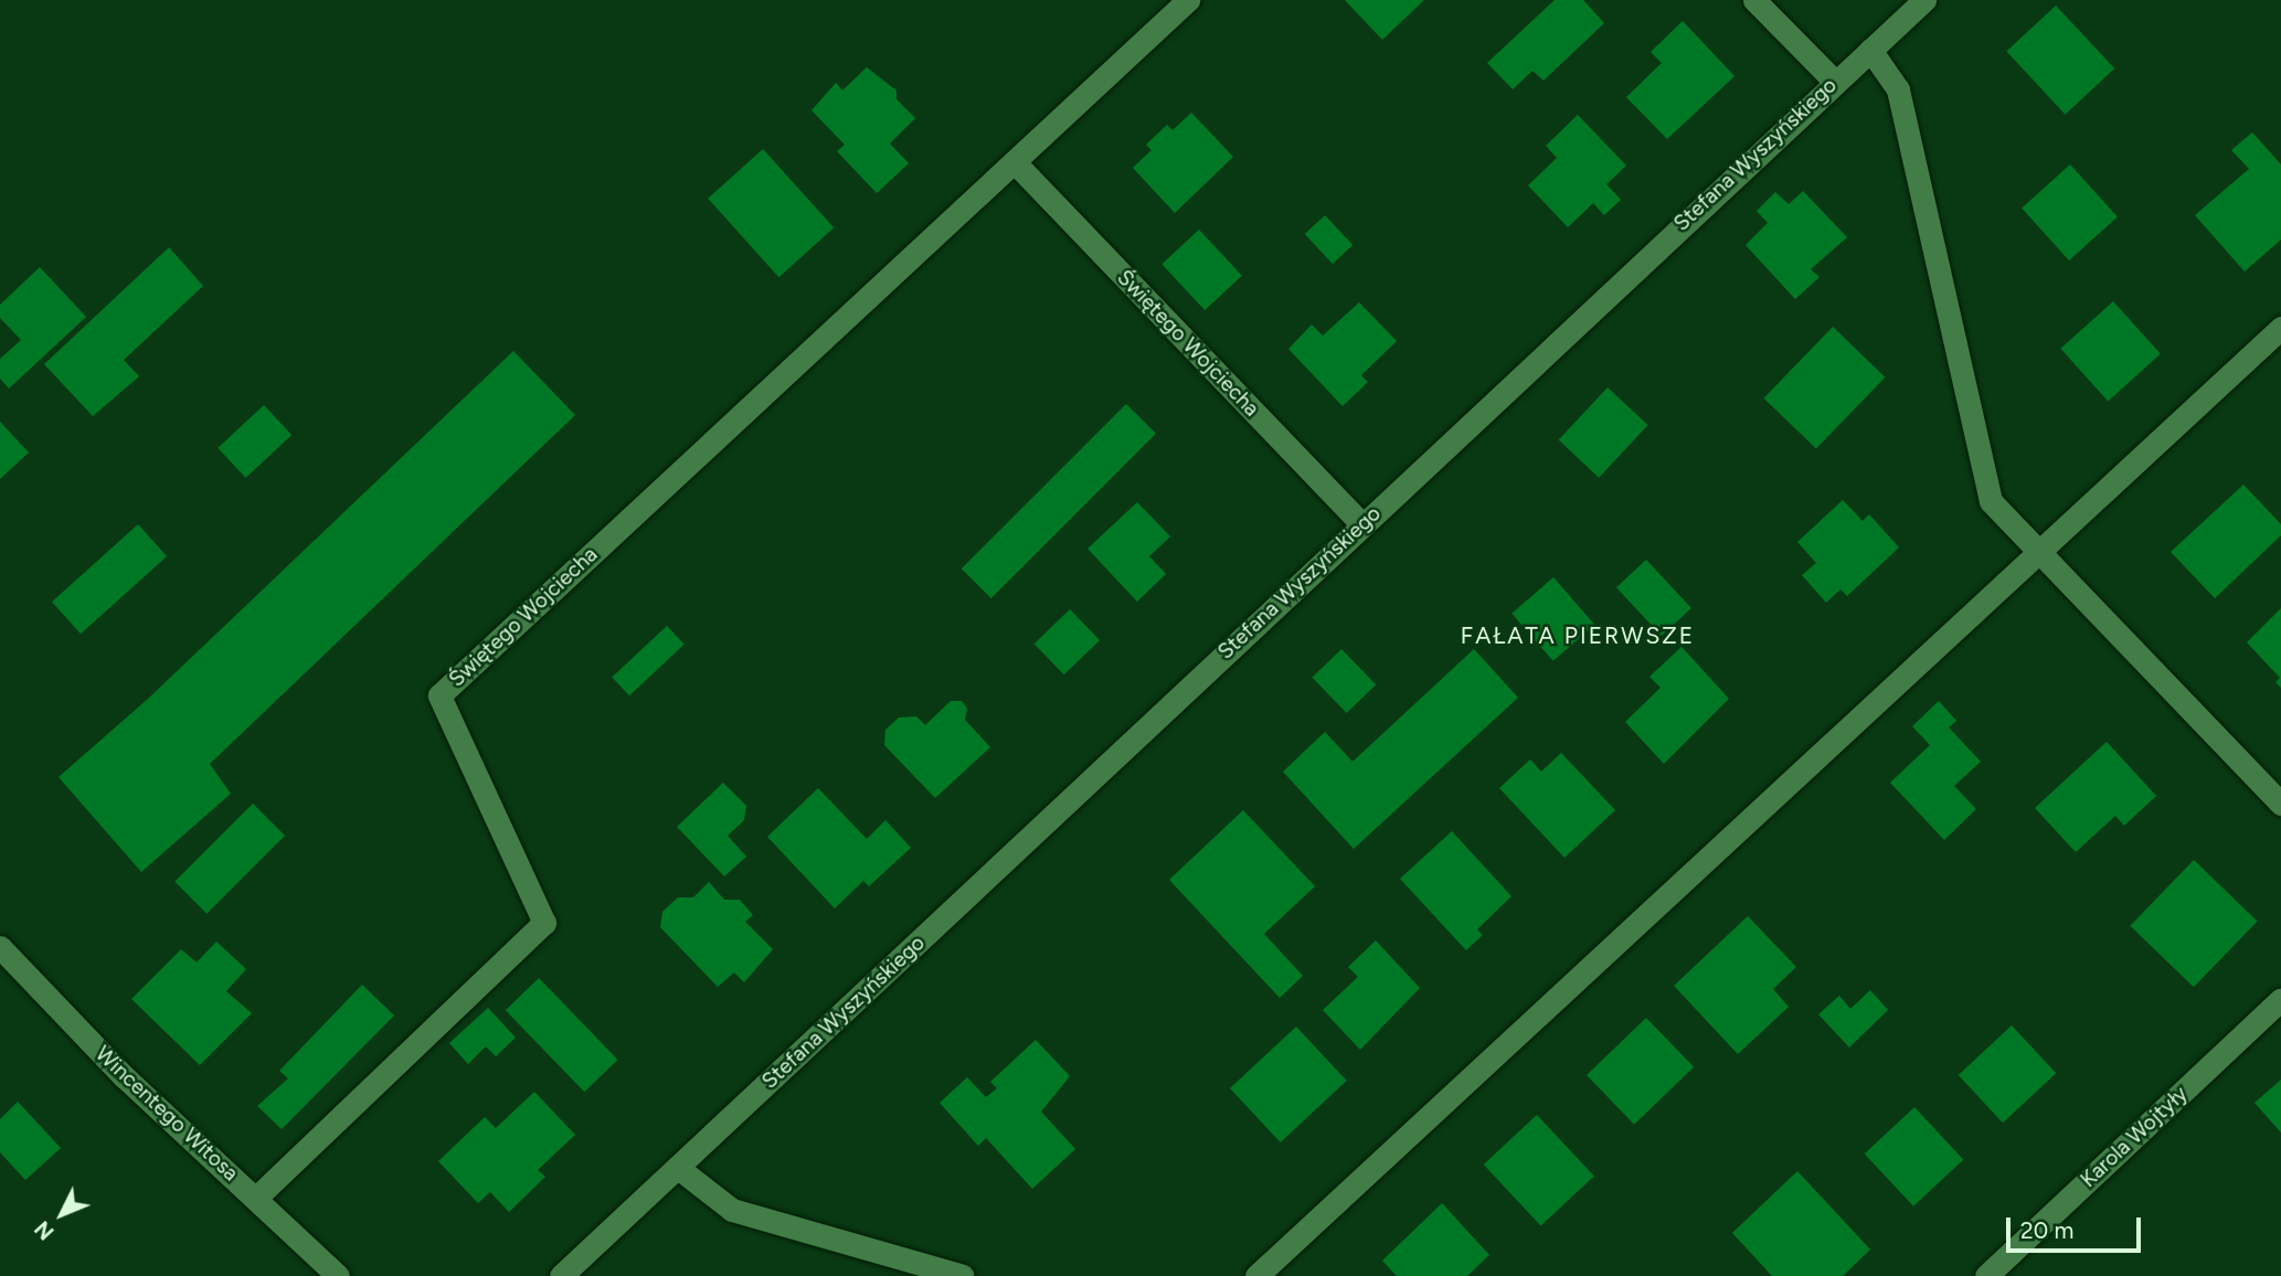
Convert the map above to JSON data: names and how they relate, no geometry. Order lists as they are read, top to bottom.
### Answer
{
  "streets": {
    "street": [
      "Stefana Wyszyńskiego",
      "Świętego Wojciecha",
      "Wincentego Witosa",
      "Karola Wojtyły"
    ]
  },
  "crossings": [
    ["Stefana Wyszyńskiego", "Świętego Wojciecha"],
    ["Świętego Wojciecha", "Wincentego Witosa"]
  ],
  "districts": ["FAŁATA PIERWSZE"],
  "scale_bar": "20 m",
  "north": "bottom left"
}
